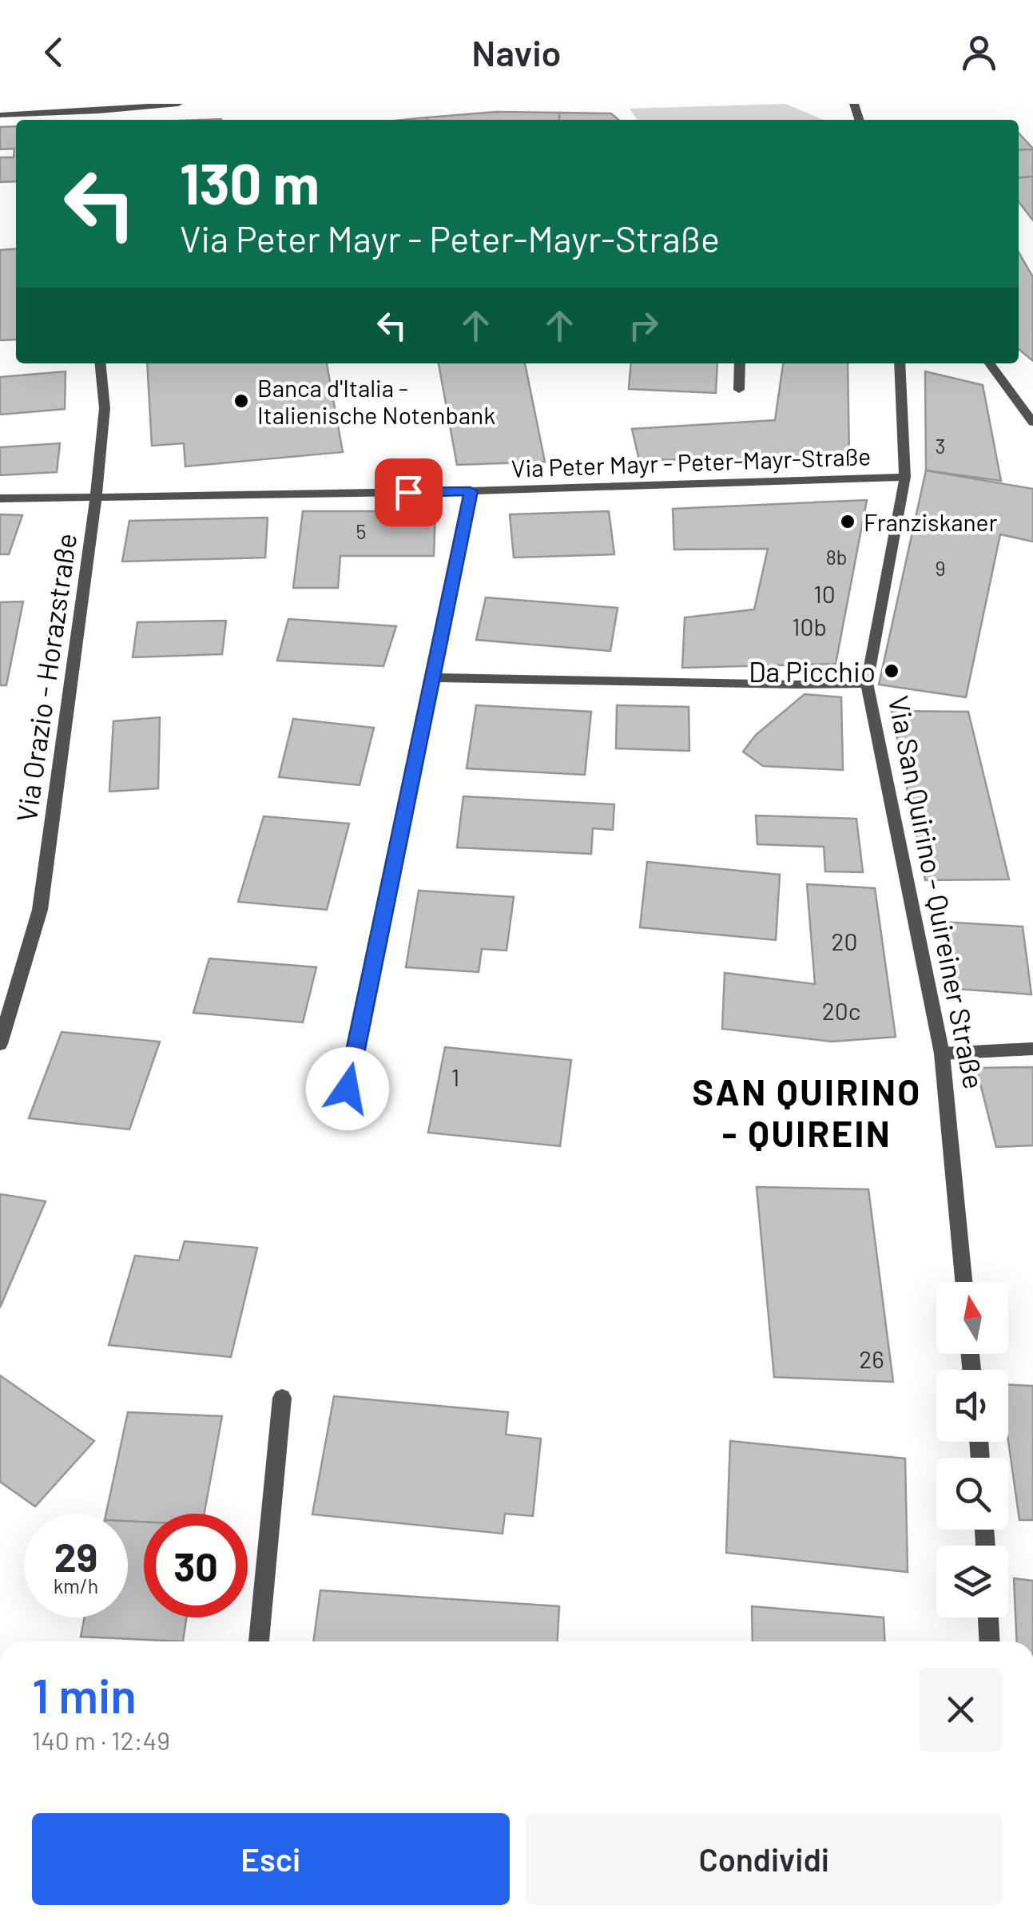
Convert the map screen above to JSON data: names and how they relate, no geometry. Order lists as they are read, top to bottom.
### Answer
{
  "streets": {
    "street": ["Via Peter Mayr - Peter-Mayr-Straße", "Via Orazio - Horazstraße", "Via San Quirino - Quireiner Straße"]
  },
  "crossings": [
    ["Via Peter Mayr - Peter-Mayr-Straße", "Via Orazio - Horazstraße"],
    ["Via Peter Mayr - Peter-Mayr-Straße", "Via San Quirino - Quireiner Straße"]
  ],
  "districts": ["SAN QUIRINO - QUIREIN"],
  "places": ["Banca d'Italia - Italienische Notenbank", "Franziskaner", "Da Picchio"],
  "house_numbers": [
    "3",
    "5",
    "8b",
    "9",
    "10",
    "10b",
    "20",
    "20c",
    "1",
    "26"
  ],
  "north": "top",
  "page": {
    "header": "Navio",
    "turn": ["130 m", "Via Peter Mayr - Peter-Mayr-Straße"],
    "speed": "29 km/h",
    "limit": "30",
    "heading": ["1 min", "140 m · 12:49"],
    "buttons": ["Esci", "Condividi"]
  }
}
